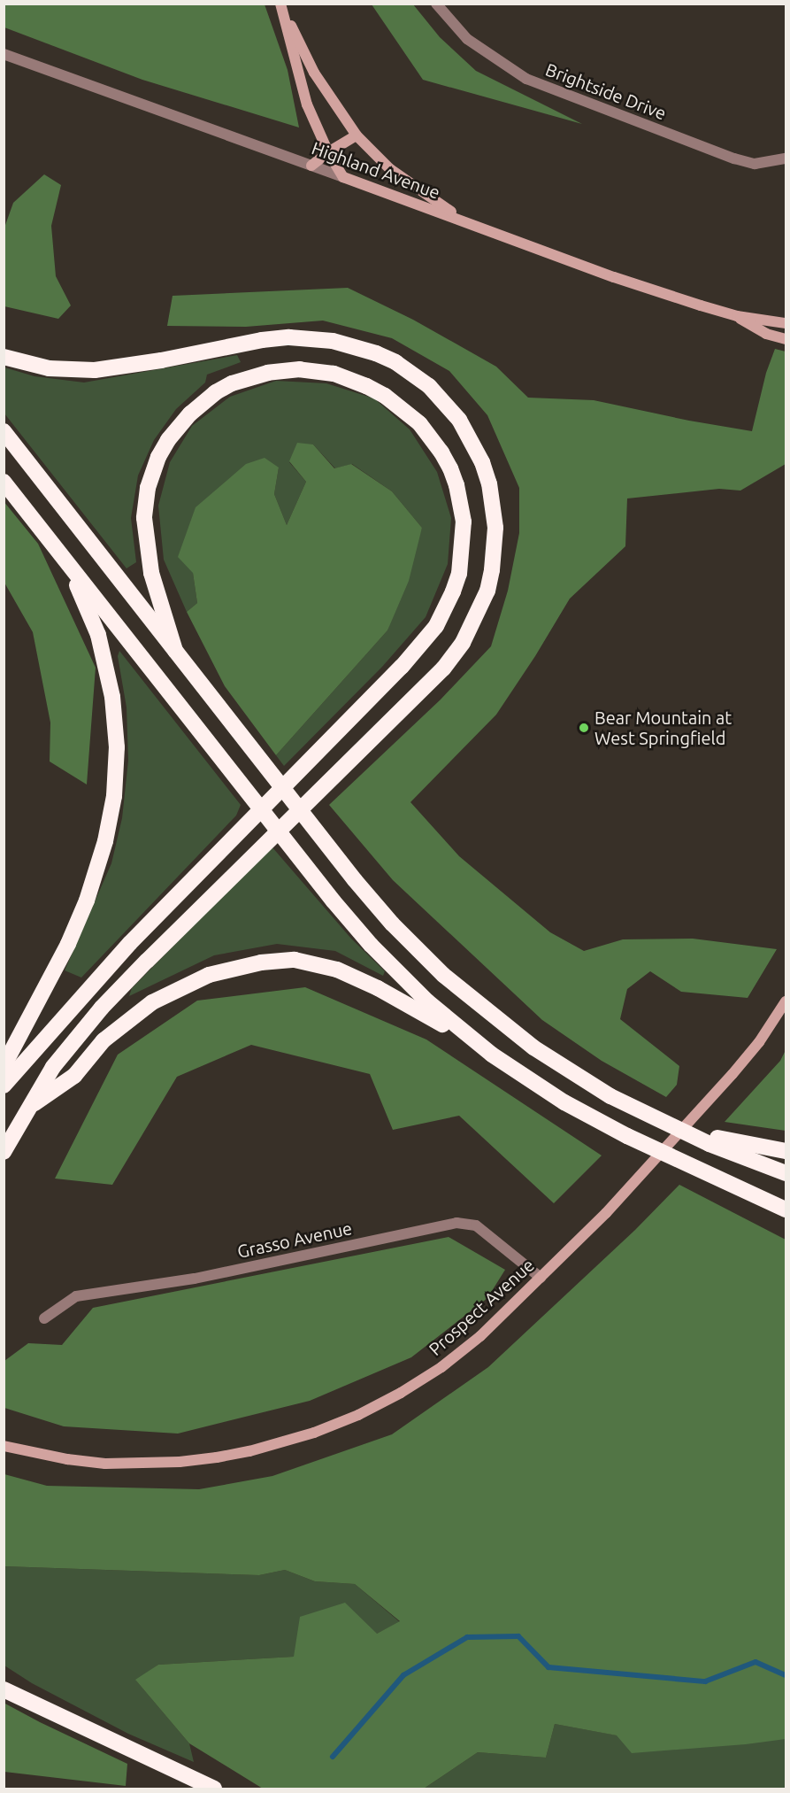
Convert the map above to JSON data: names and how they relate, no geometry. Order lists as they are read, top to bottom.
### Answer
{
  "streets": {
    "main road": ["Highland Avenue", "Prospect Avenue"],
    "street": ["Brightside Drive", "Grasso Avenue"]
  },
  "crossings": [
    ["Grasso Avenue", "Prospect Avenue"]
  ],
  "places": ["Bear Mountain at West Springfield"]
}
